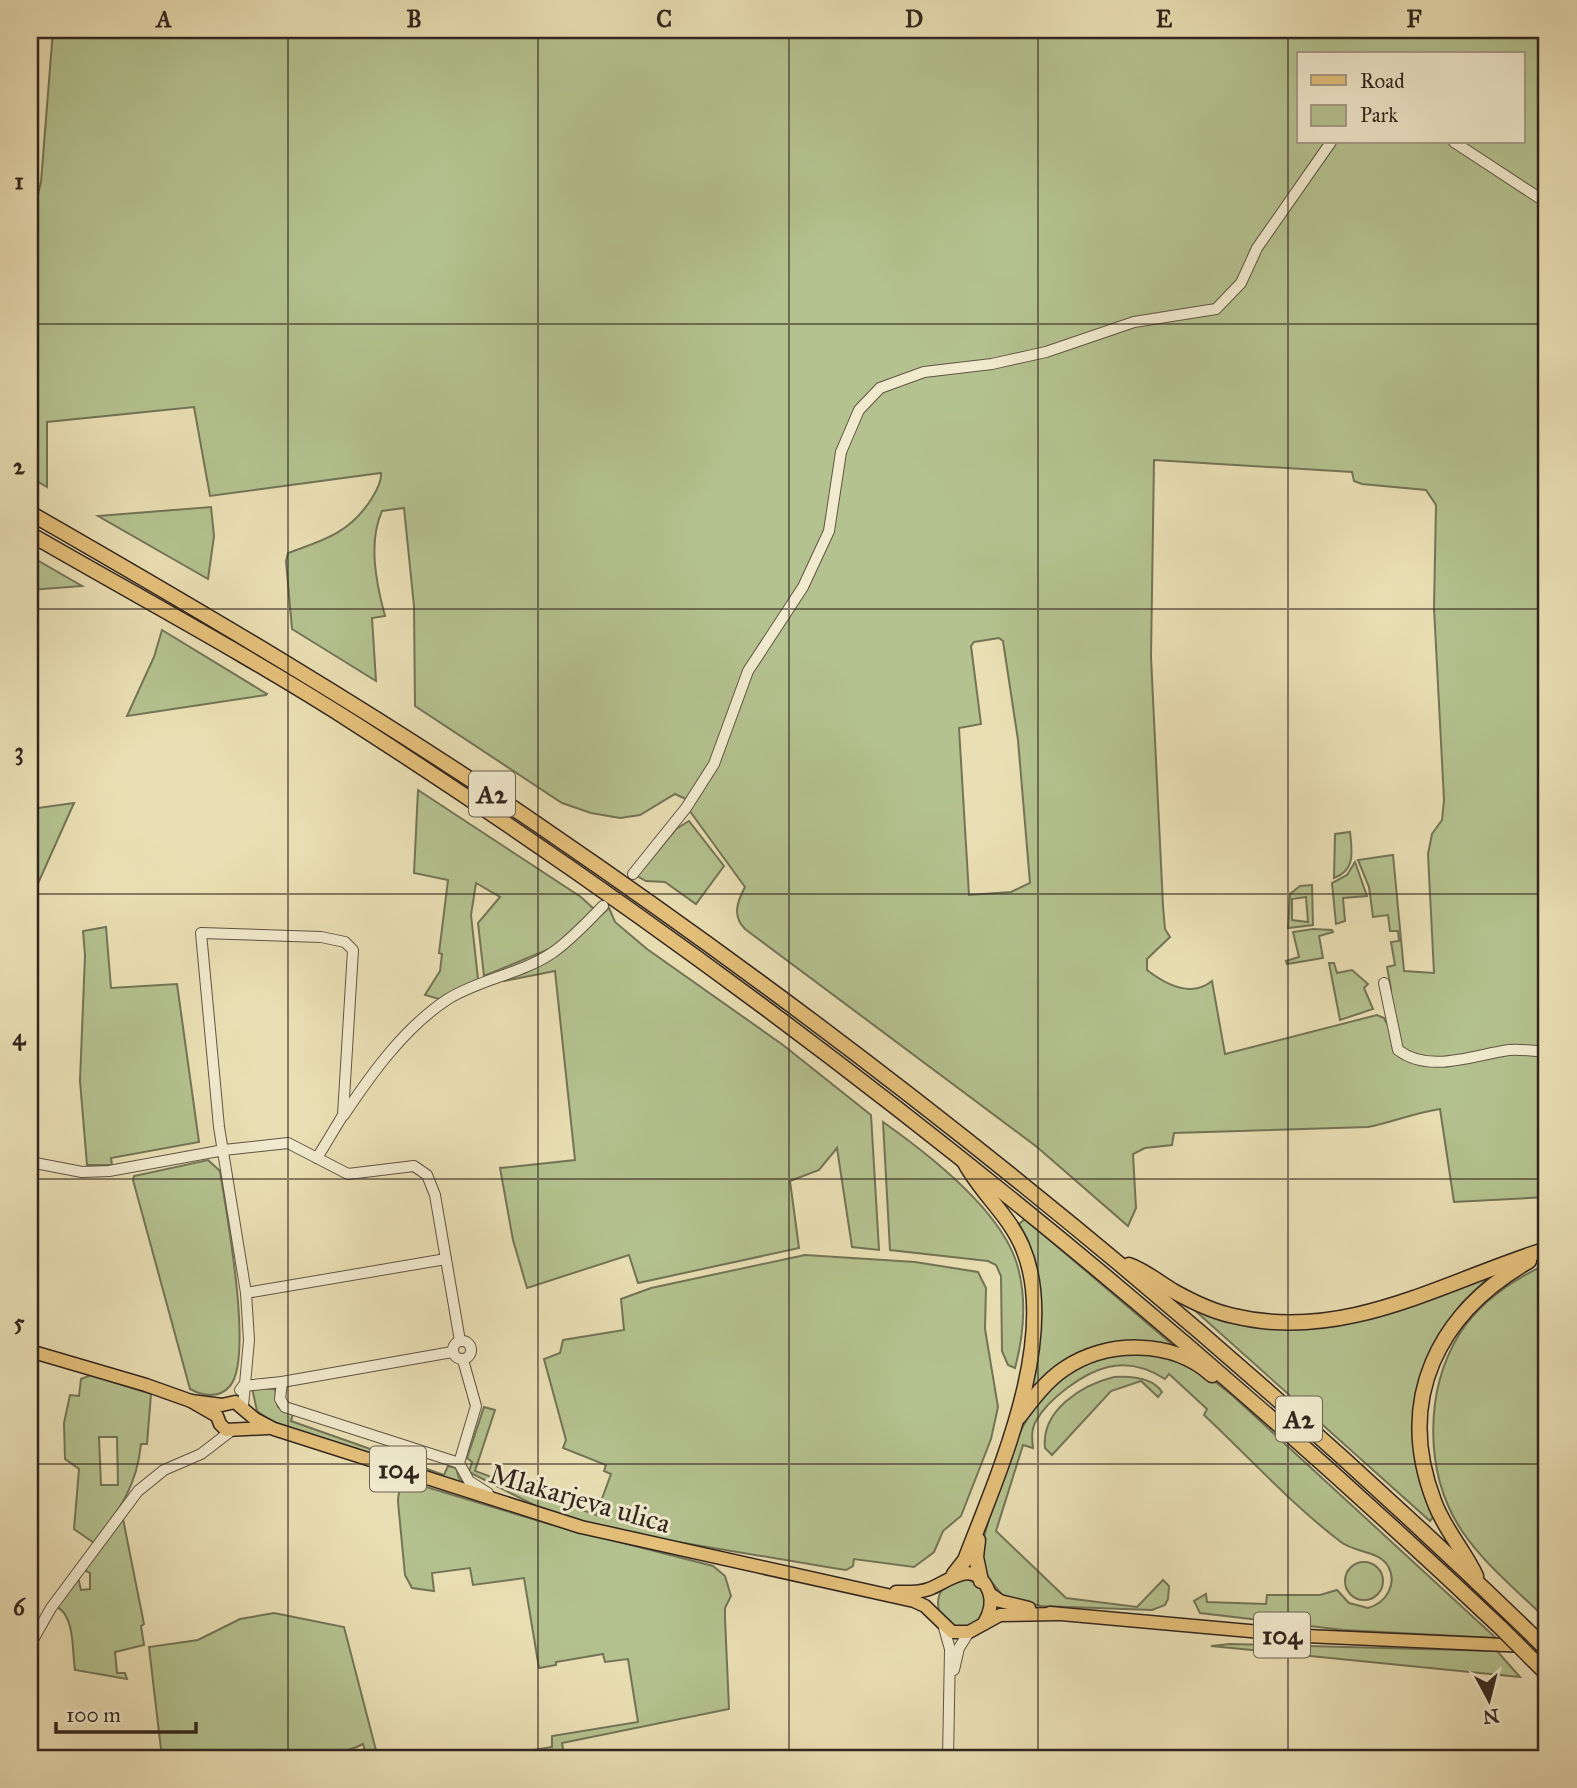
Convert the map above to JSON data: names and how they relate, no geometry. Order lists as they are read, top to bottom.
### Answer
{
  "streets": {
    "highway": ["A2"],
    "main road": ["104", "Mlakarjeva ulica"]
  },
  "crossings": [
    ["A2", "104"],
    ["104", "Mlakarjeva ulica"]
  ],
  "legend": ["Road", "Park"],
  "scale_bar": "100 m",
  "north": "bottom",
  "grid": {
    "columns": [
      "A",
      "B",
      "C",
      "D",
      "E",
      "F"
    ],
    "rows": [
      "1",
      "2",
      "3",
      "4",
      "5",
      "6"
    ]
  }
}
